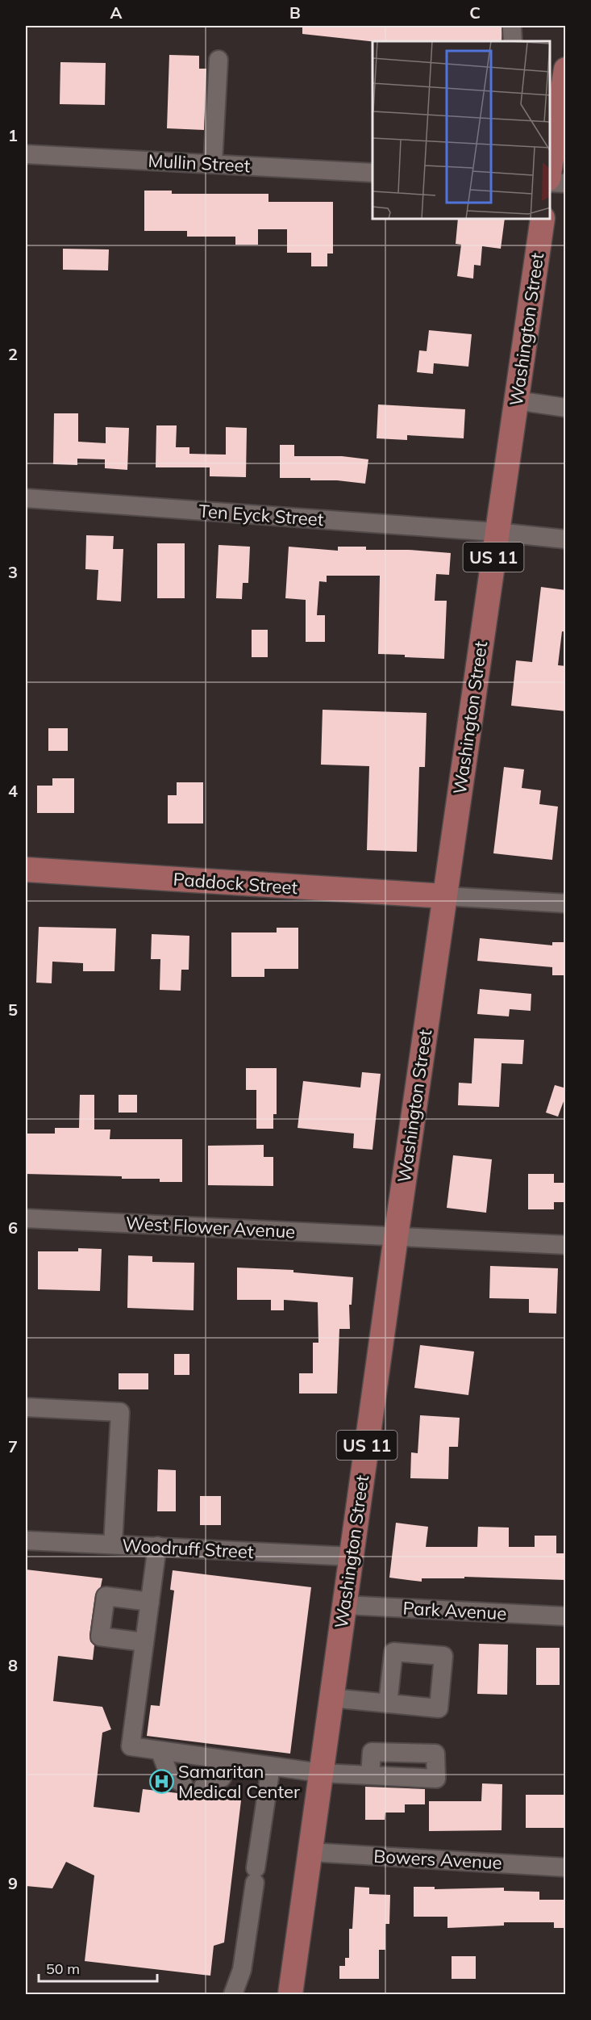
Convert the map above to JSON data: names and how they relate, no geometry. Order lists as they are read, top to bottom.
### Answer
{
  "streets": {
    "main road": ["Washington Street", "US 11", "Paddock Street"],
    "street": [
      "Mullin Street",
      "Ten Eyck Street",
      "West Flower Avenue",
      "Woodruff Street",
      "Park Avenue",
      "Bowers Avenue"
    ]
  },
  "crossings": [
    ["Washington Street", "Ten Eyck Street"],
    ["Washington Street", "Paddock Street"],
    ["Washington Street", "West Flower Avenue"],
    ["Washington Street", "Woodruff Street"],
    ["Washington Street", "Park Avenue"],
    ["Washington Street", "Bowers Avenue"]
  ],
  "places": {
    "hospital": ["Samaritan Medical Center"]
  },
  "scale_bar": "50 m",
  "grid": {
    "columns": ["A", "B", "C"],
    "rows": [
      "1",
      "2",
      "3",
      "4",
      "5",
      "6",
      "7",
      "8",
      "9"
    ]
  }
}
